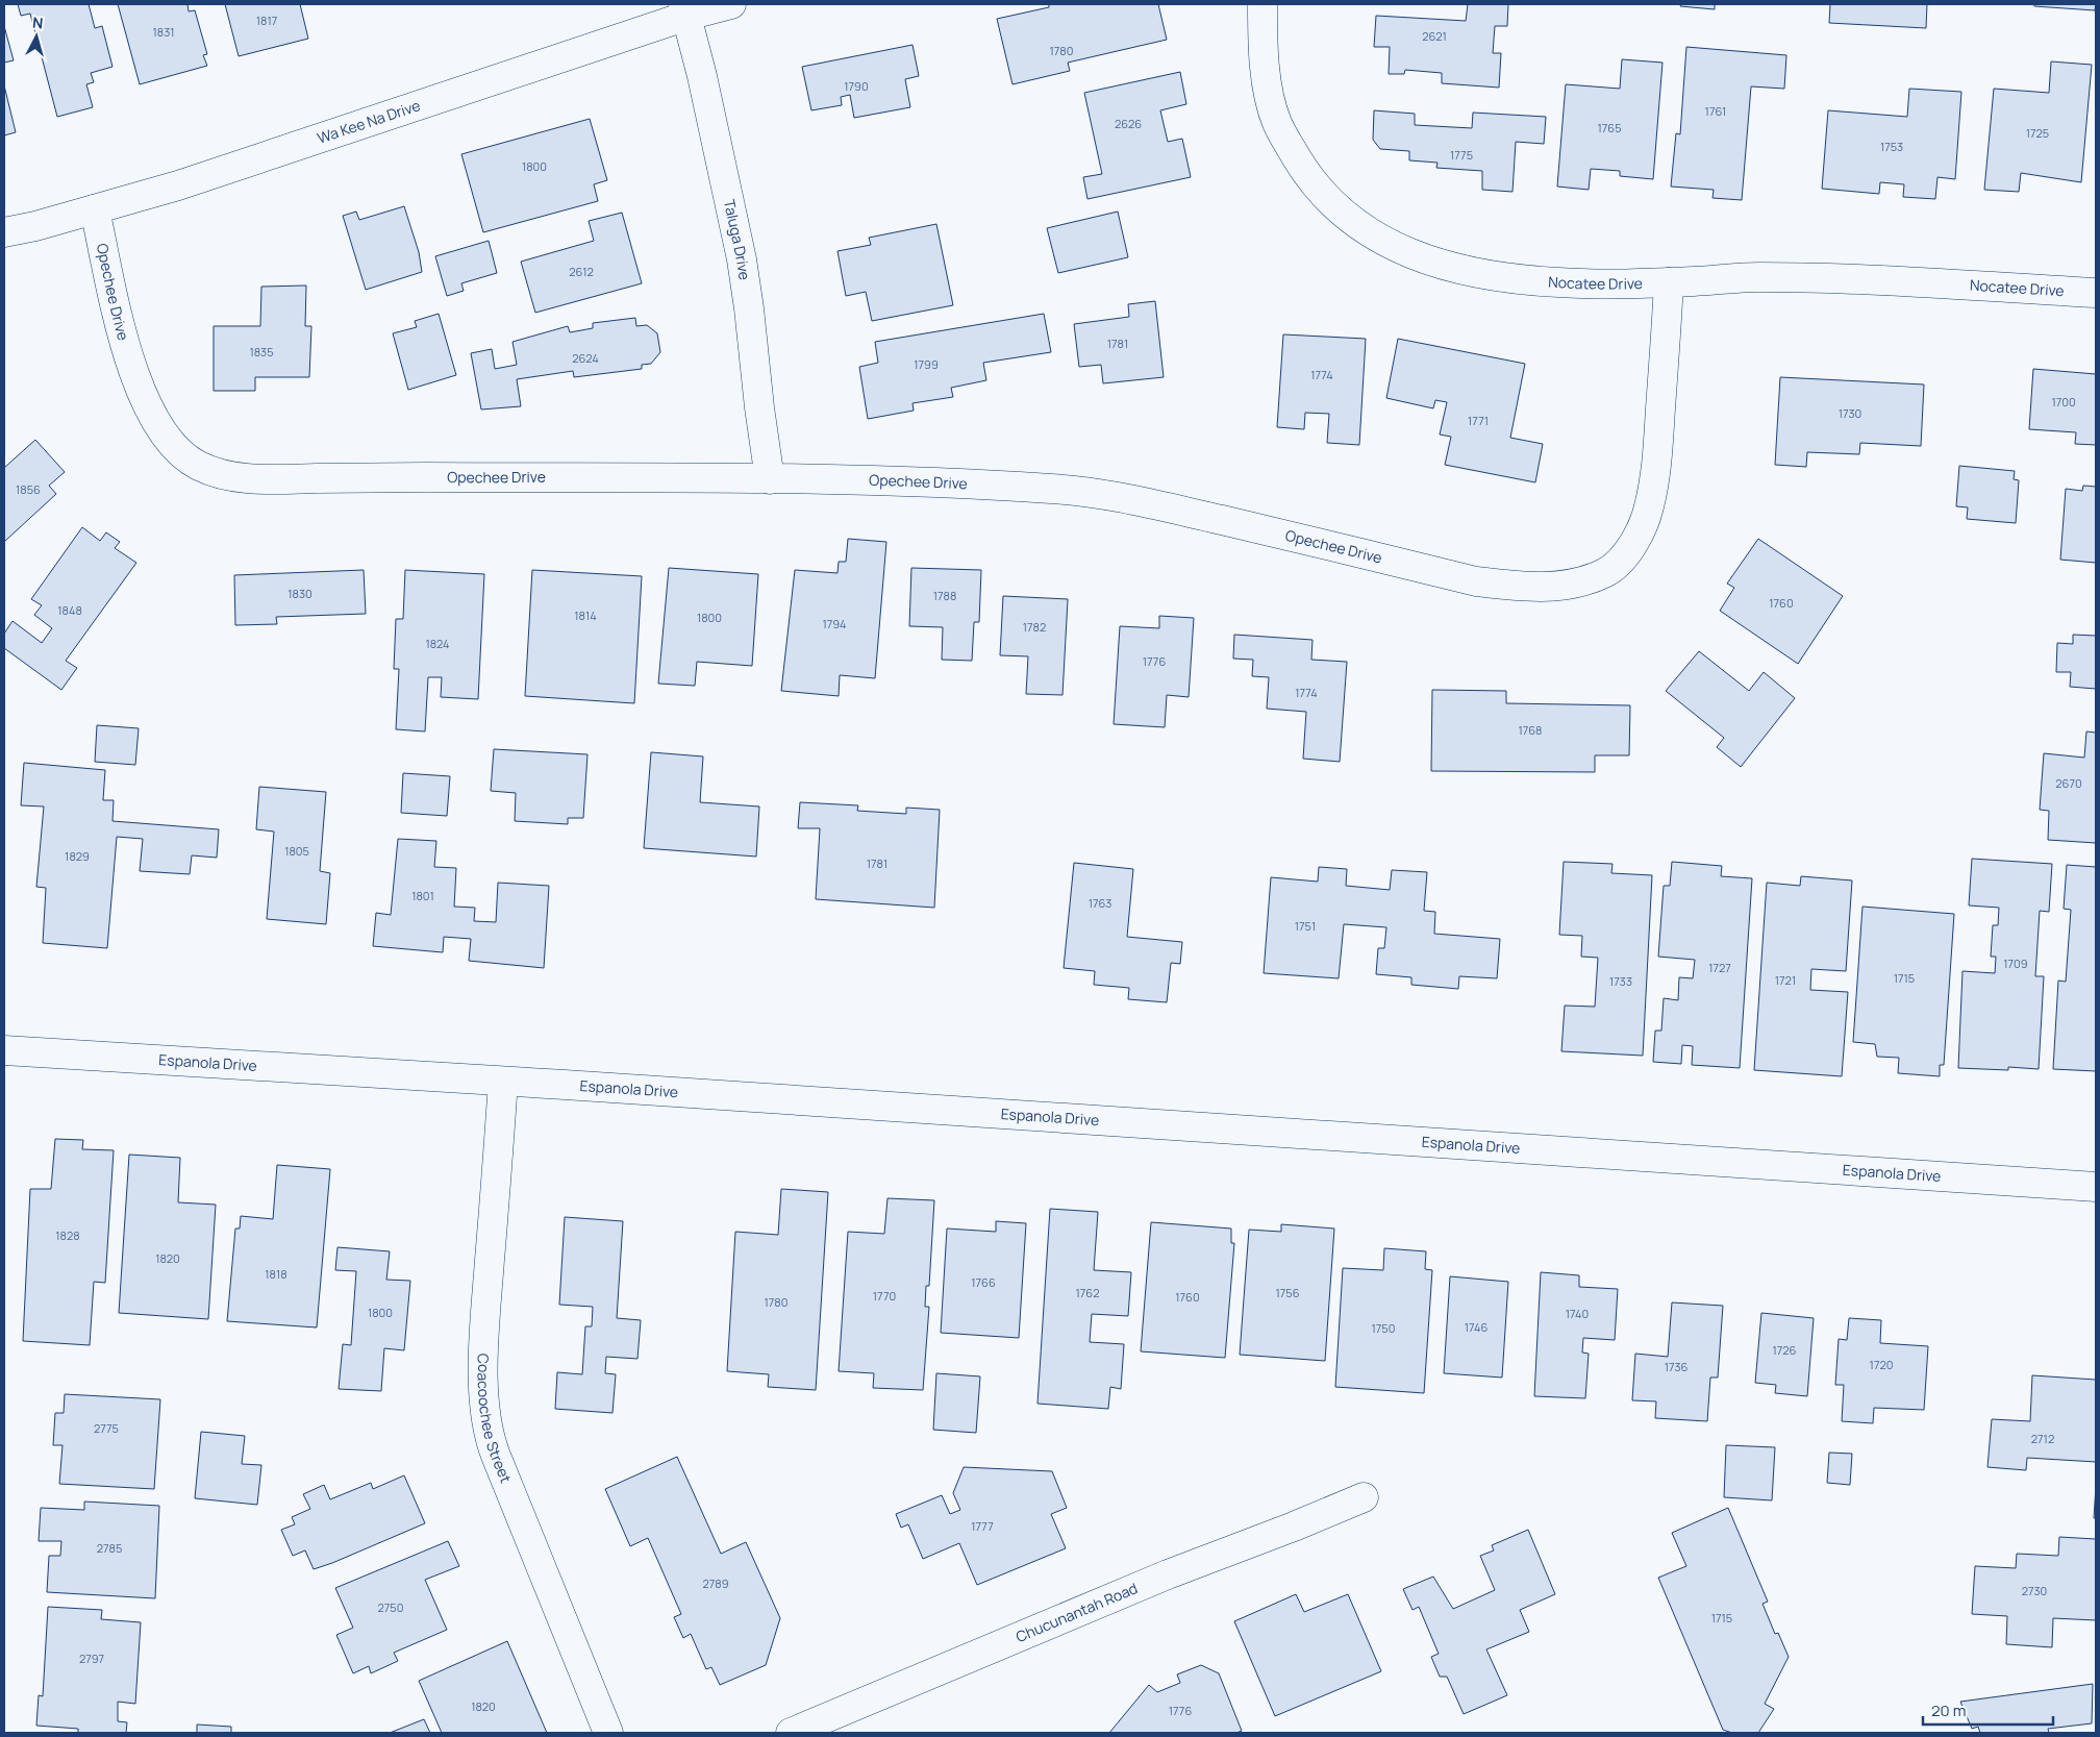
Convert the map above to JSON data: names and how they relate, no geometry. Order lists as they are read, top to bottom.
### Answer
{
  "streets": {
    "street": [
      "Wa Kee Na Drive",
      "Taluga Drive",
      "Nocatee Drive",
      "Opechee Drive",
      "Espanola Drive",
      "Coacoochee Street",
      "Chucunantah Road"
    ]
  },
  "crossings": [
    ["Wa Kee Na Drive", "Taluga Drive"],
    ["Wa Kee Na Drive", "Opechee Drive"],
    ["Taluga Drive", "Opechee Drive"],
    ["Nocatee Drive", "Opechee Drive"],
    ["Espanola Drive", "Coacoochee Street"]
  ],
  "house_numbers": [
    "1817",
    "1831",
    "2621",
    "1780",
    "1790",
    "1761",
    "2626",
    "1765",
    "1725",
    "1753",
    "1775",
    "1800",
    "2612",
    "1781",
    "1835",
    "2624",
    "1799",
    "1774",
    "1700",
    "1730",
    "1771",
    "1856",
    "1830",
    "1788",
    "1760",
    "1848",
    "1814",
    "1800",
    "1794",
    "1782",
    "1824",
    "1776",
    "1774",
    "1768",
    "2670",
    "1805",
    "1829",
    "1781",
    "1801",
    "1763",
    "1751",
    "1709",
    "1727",
    "1715",
    "1721",
    "1733",
    "1828",
    "1820",
    "1818",
    "1766",
    "1762",
    "1756",
    "1770",
    "1760",
    "1780",
    "1800",
    "1740",
    "1746",
    "1750",
    "1726",
    "1720",
    "1736",
    "2775",
    "2712",
    "1777",
    "2785",
    "2789",
    "2730",
    "2750",
    "1715",
    "2797",
    "1820",
    "1776"
  ],
  "scale_bar": "20 m",
  "north": "top"
}
